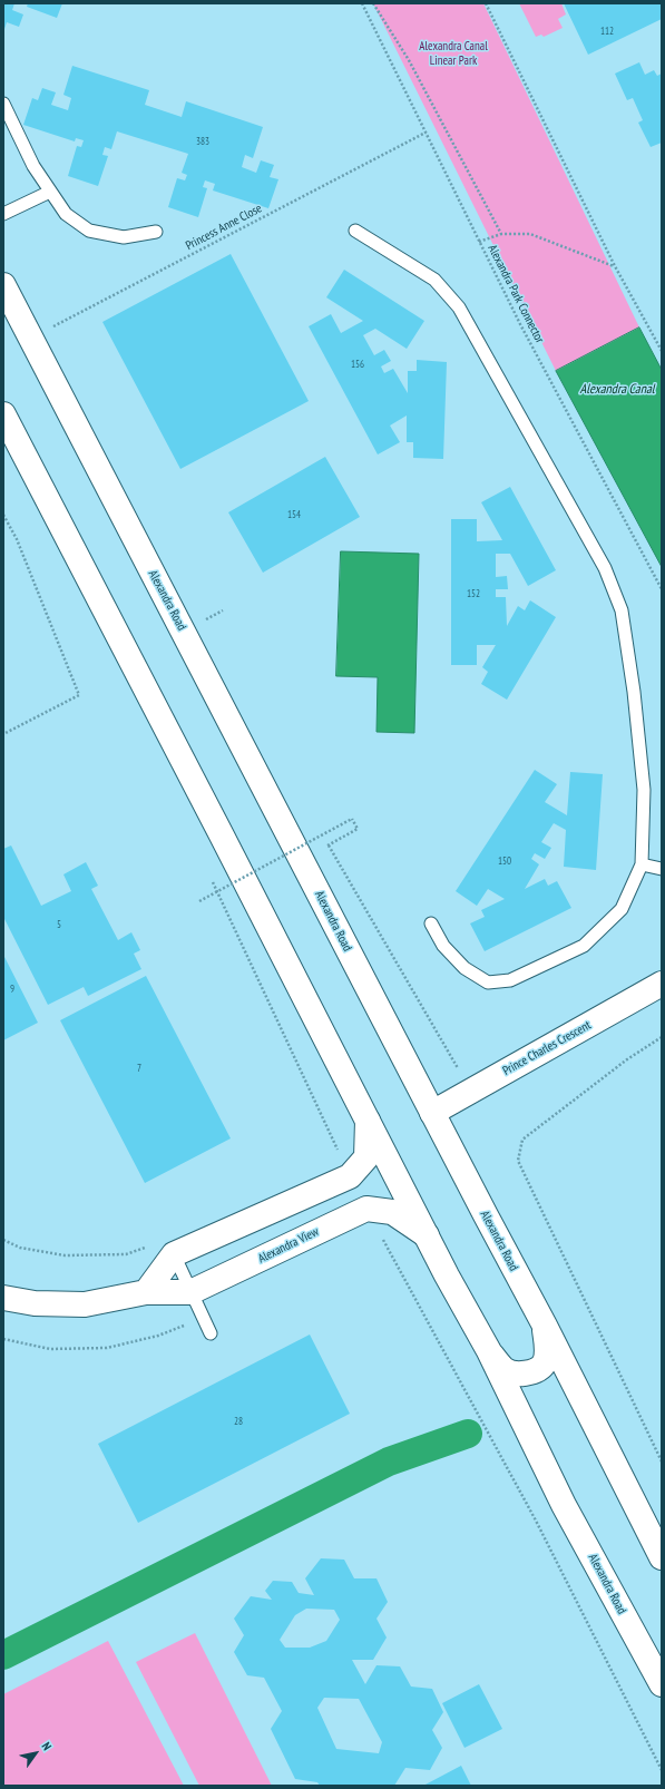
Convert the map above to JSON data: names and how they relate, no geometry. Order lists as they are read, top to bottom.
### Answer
{
  "streets": {
    "main road": ["Alexandra Road", "Prince Charles Crescent", "Alexandra View"],
    "path": ["Princess Anne Close", "Alexandra Park Connector"]
  },
  "crossings": [
    ["Princess Anne Close", "Alexandra Park Connector"],
    ["Princess Anne Close", "Alexandra Road"],
    ["Alexandra Road", "Prince Charles Crescent"],
    ["Alexandra Road", "Alexandra View"]
  ],
  "water": ["Alexandra Canal"],
  "parks": ["Alexandra Canal Linear Park"],
  "house_numbers": [
    "112",
    "383",
    "156",
    "154",
    "152",
    "150",
    "5",
    "9",
    "7",
    "28"
  ],
  "north": "top right"
}
